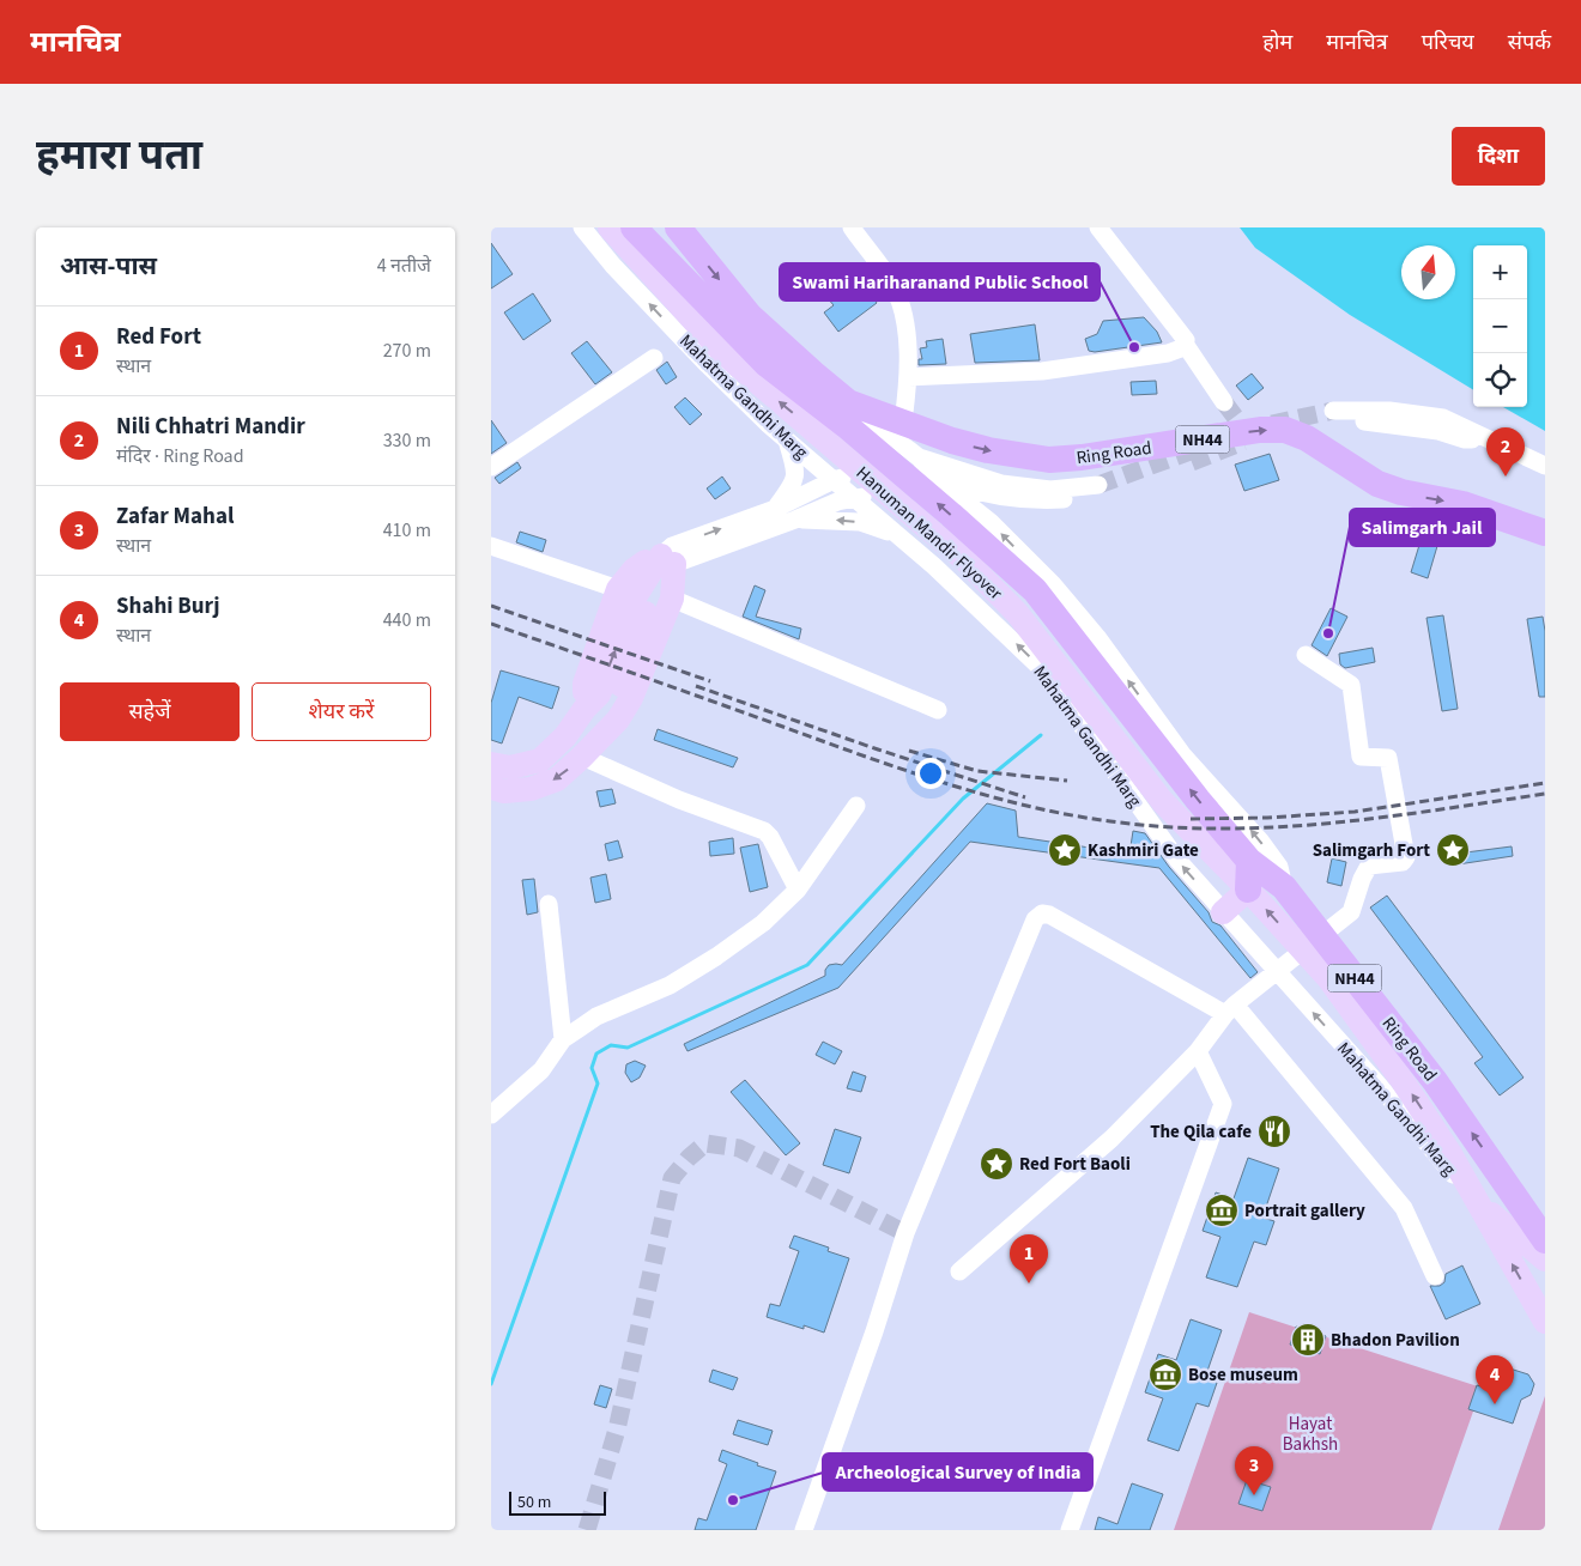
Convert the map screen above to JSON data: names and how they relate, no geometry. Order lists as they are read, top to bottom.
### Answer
{
  "streets": {
    "highway": ["NH44", "Ring Road", "Hanuman Mandir Flyover"],
    "main road": ["Mahatma Gandhi Marg"]
  },
  "crossings": [
    ["Mahatma Gandhi Marg", "Hanuman Mandir Flyover"],
    ["Ring Road", "Hanuman Mandir Flyover"]
  ],
  "one_way": ["Hanuman Mandir Flyover"],
  "parks": ["Hayat Bakhsh"],
  "places": {
    "other": ["Swami Hariharanand Public School", "Salimgarh Jail", "Archeological Survey of India"],
    "place": ["Kashmiri Gate", "Salimgarh Fort", "Red Fort Baoli"],
    "restaurant": ["The Qila cafe"],
    "museum": ["Portrait gallery", "Bose museum"],
    "building": ["Bhadon Pavilion"]
  },
  "scale_bar": "50 m",
  "north": "top",
  "page": {
    "header": "मानचित्र",
    "nav": [
      "होम",
      "मानचित्र",
      "परिचय",
      "संपर्क"
    ],
    "title": "हमारा पता",
    "buttons": [
      "दिशा",
      ["सहेजें", "शेयर करें"]
    ],
    "heading": ["आस-पास", "4 नतीजे"],
    "map_buttons": ["+", "−"],
    "list": [
      {
        "mark": "1",
        "name": "Red Fort",
        "note": "स्थान",
        "value": "270 m"
      },
      {
        "mark": "2",
        "name": "Nili Chhatri Mandir",
        "note": "मंदिर · Ring Road",
        "value": "330 m"
      },
      {
        "mark": "3",
        "name": "Zafar Mahal",
        "note": "स्थान",
        "value": "410 m"
      },
      {
        "mark": "4",
        "name": "Shahi Burj",
        "note": "स्थान",
        "value": "440 m"
      }
    ],
    "pins": [
      "2",
      "1",
      "4",
      "3"
    ],
    "scale": "50 m"
  }
}
